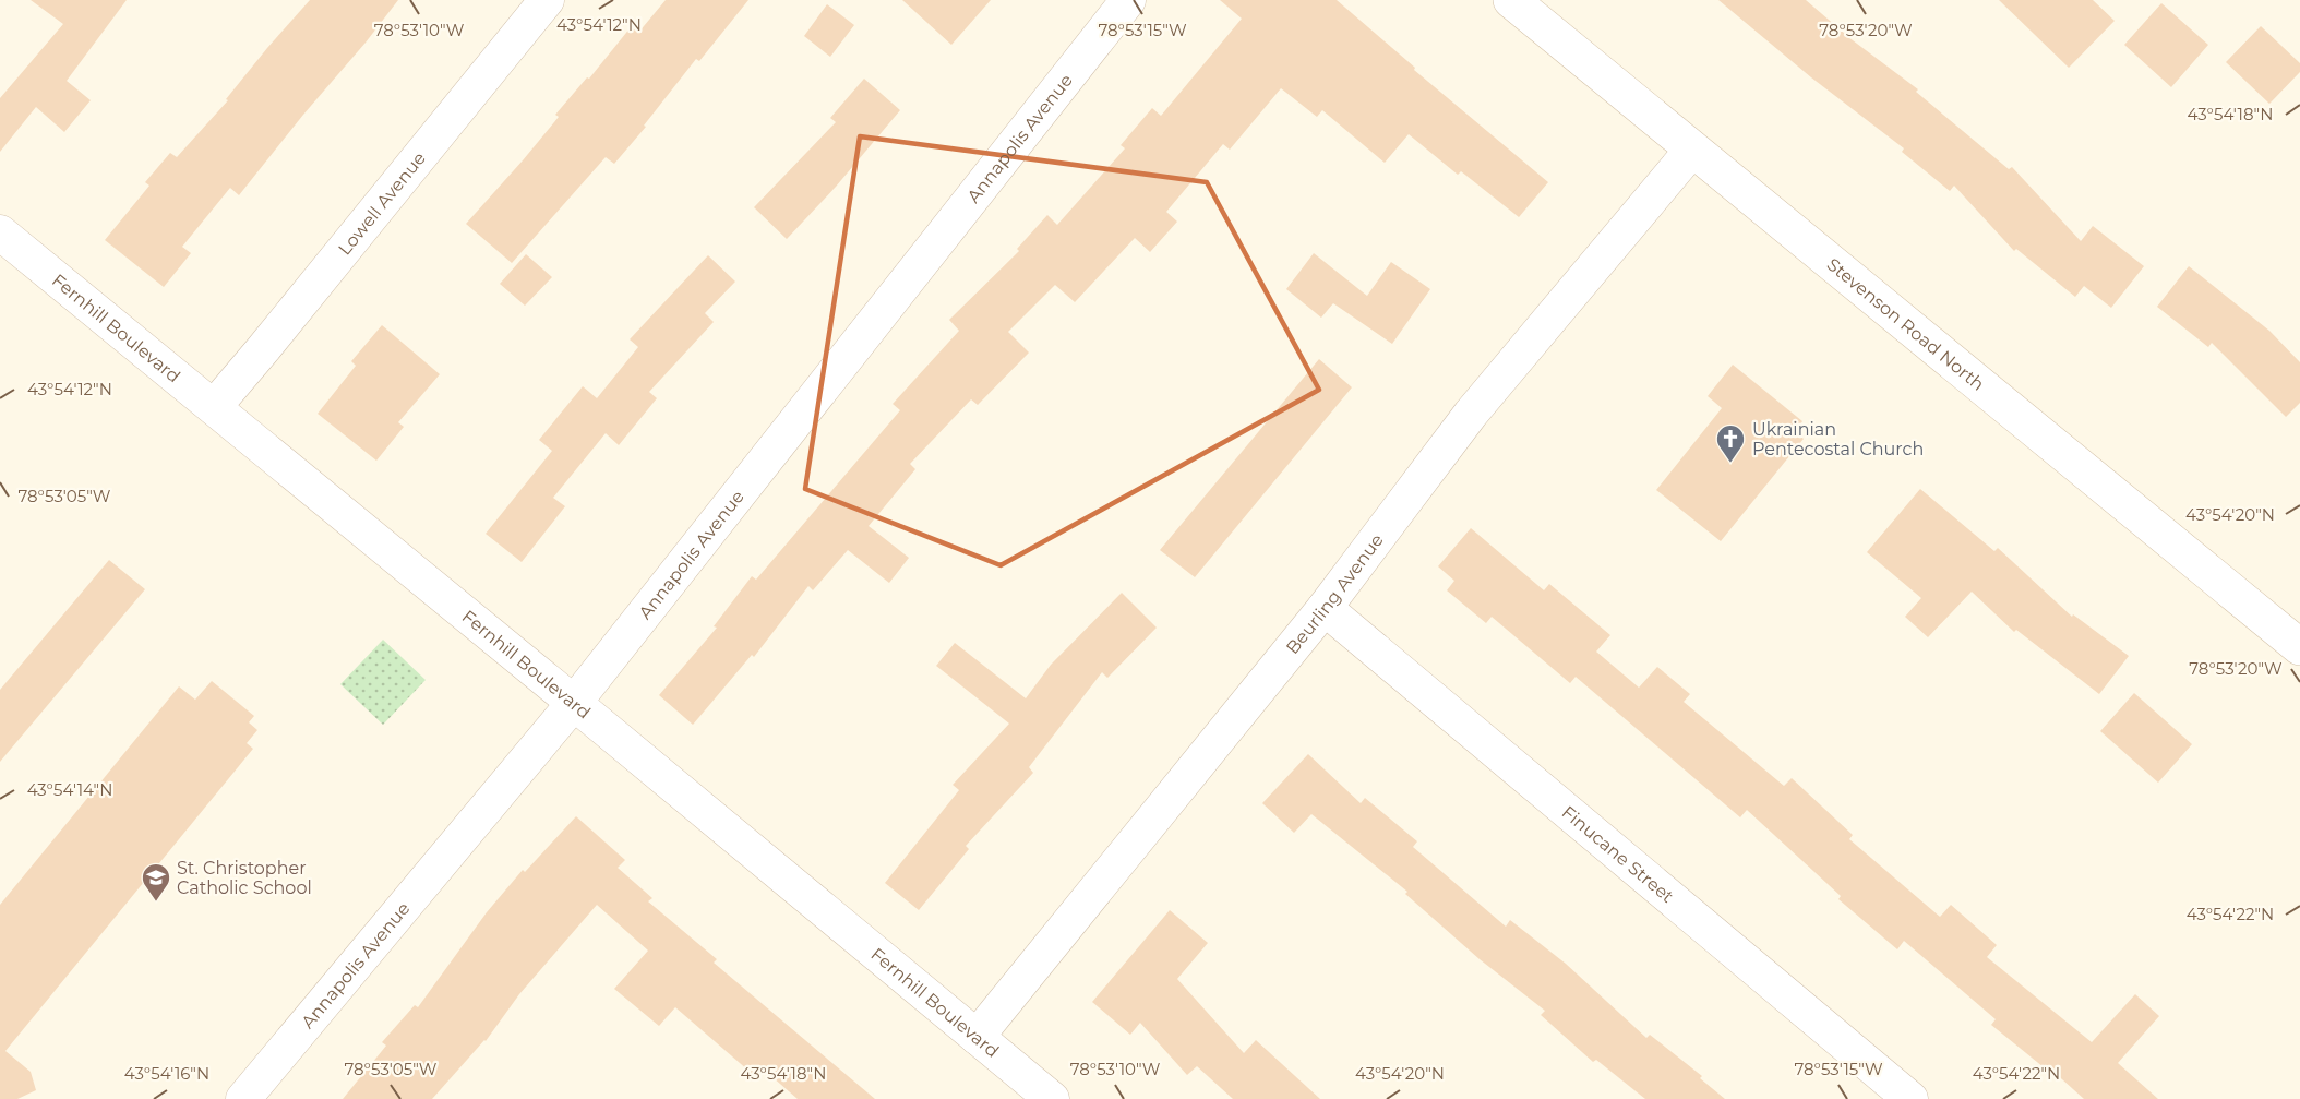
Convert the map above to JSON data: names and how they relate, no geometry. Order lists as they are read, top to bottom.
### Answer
{
  "streets": {
    "main road": ["Stevenson Road North"],
    "street": [
      "Annapolis Avenue",
      "Lowell Avenue",
      "Fernhill Boulevard",
      "Beurling Avenue",
      "Finucane Street"
    ]
  },
  "crossings": [
    ["Annapolis Avenue", "Fernhill Boulevard"],
    ["Lowell Avenue", "Fernhill Boulevard"],
    ["Stevenson Road North", "Beurling Avenue"],
    ["Fernhill Boulevard", "Beurling Avenue"],
    ["Beurling Avenue", "Finucane Street"]
  ],
  "places": {
    "church": ["Ukrainian Pentecostal Church"],
    "school or university": ["St. Christopher Catholic School"]
  },
  "coordinates": [
    "43°54'12\"N",
    "78°53'10\"W",
    "78°53'15\"W",
    "78°53'20\"W",
    "43°54'18\"N",
    "78°53'05\"W",
    "43°54'20\"N",
    "43°54'14\"N",
    "43°54'22\"N",
    "43°54'16\"N"
  ]
}
